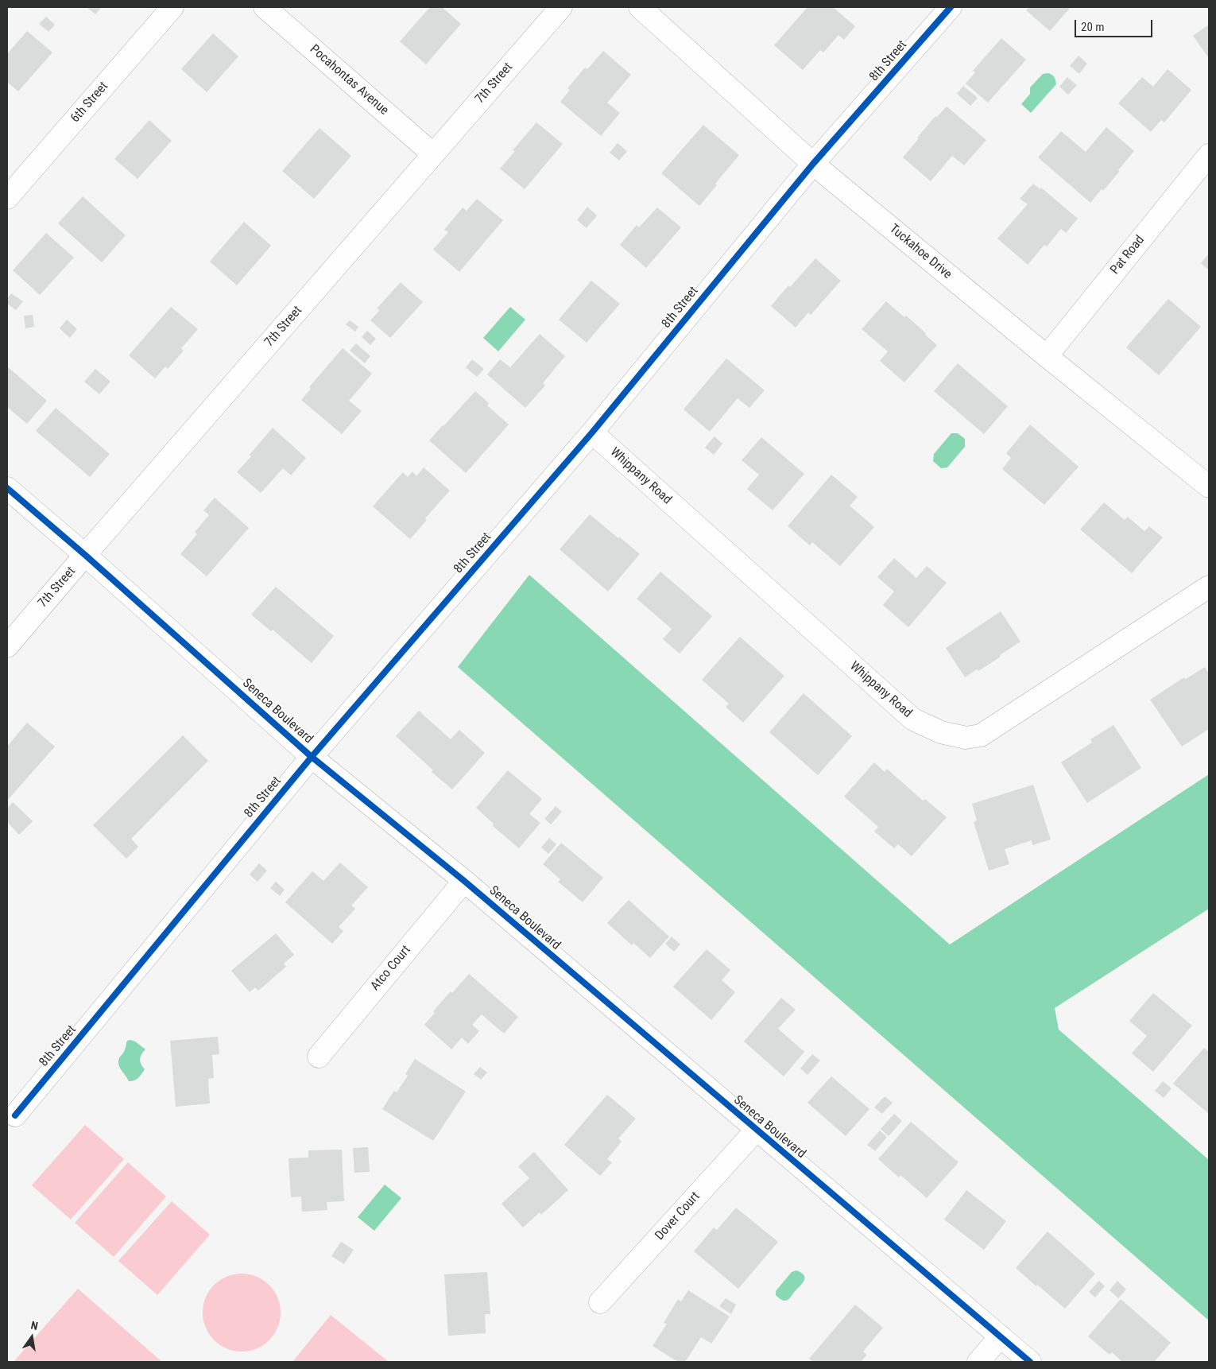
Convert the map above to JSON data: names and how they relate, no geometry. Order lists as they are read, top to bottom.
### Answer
{
  "streets": {
    "street": [
      "8th Street",
      "Pocahontas Avenue",
      "7th Street",
      "6th Street",
      "Tuckahoe Drive",
      "Pat Road",
      "Whippany Road",
      "Seneca Boulevard",
      "Atco Court",
      "Dover Court"
    ]
  },
  "crossings": [
    ["8th Street", "Tuckahoe Drive"],
    ["8th Street", "Whippany Road"],
    ["8th Street", "Seneca Boulevard"],
    ["Pocahontas Avenue", "7th Street"],
    ["7th Street", "Seneca Boulevard"],
    ["Tuckahoe Drive", "Pat Road"],
    ["Seneca Boulevard", "Atco Court"],
    ["Seneca Boulevard", "Dover Court"]
  ],
  "scale_bar": "20 m",
  "north": "top"
}
